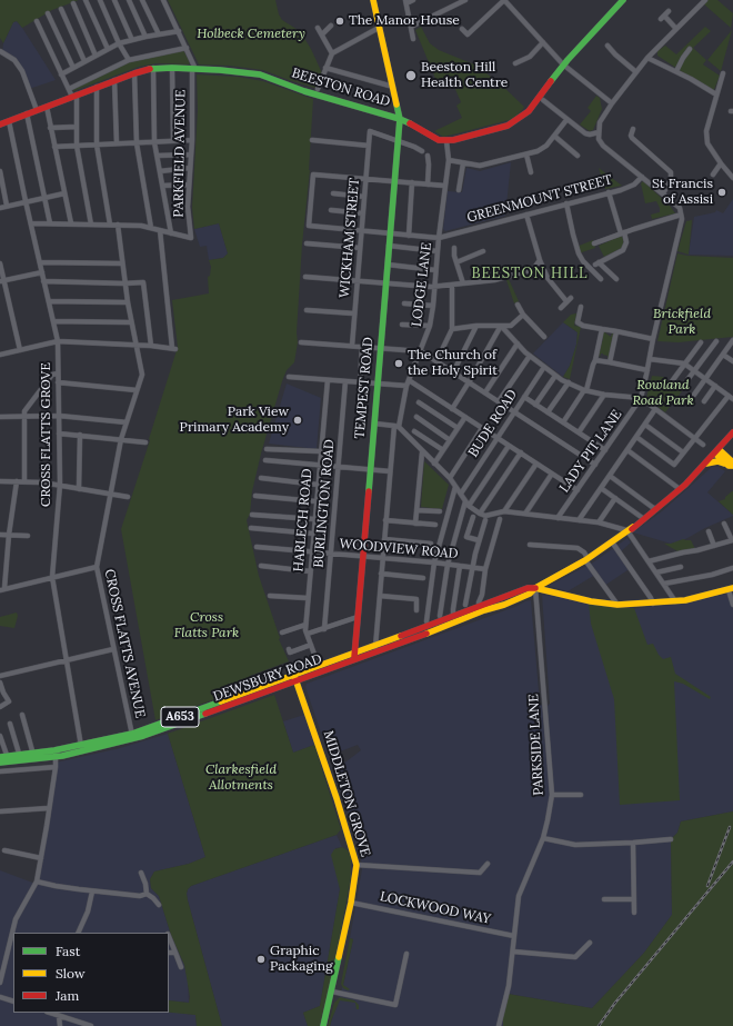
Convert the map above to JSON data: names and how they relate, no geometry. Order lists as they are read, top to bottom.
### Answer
{
  "streets": {
    "street": [
      "BEESTON ROAD",
      "PARKFIELD AVENUE",
      "GREENMOUNT STREET",
      "WICKHAM STREET",
      "LODGE LANE",
      "TEMPEST ROAD",
      "BUDE ROAD",
      "CROSS FLATTS GROVE",
      "LADY PIT LANE",
      "BURLINGTON ROAD",
      "HARLECH ROAD",
      "WOODVIEW ROAD",
      "CROSS FLATTS AVENUE",
      "DEWSBURY ROAD",
      "A653",
      "PARKSIDE LANE",
      "MIDDLETON GROVE",
      "LOCKWOOD WAY"
    ]
  },
  "crossings": [
    ["BEESTON ROAD", "PARKFIELD AVENUE"],
    ["BEESTON ROAD", "LODGE LANE"],
    ["BEESTON ROAD", "TEMPEST ROAD"],
    ["BEESTON ROAD", "CROSS FLATTS GROVE"],
    ["GREENMOUNT STREET", "WICKHAM STREET"],
    ["GREENMOUNT STREET", "LODGE LANE"],
    ["GREENMOUNT STREET", "TEMPEST ROAD"],
    ["GREENMOUNT STREET", "LADY PIT LANE"],
    ["WICKHAM STREET", "TEMPEST ROAD"],
    ["LODGE LANE", "WOODVIEW ROAD"],
    ["LODGE LANE", "DEWSBURY ROAD"],
    ["TEMPEST ROAD", "WOODVIEW ROAD"],
    ["TEMPEST ROAD", "DEWSBURY ROAD"],
    ["CROSS FLATTS GROVE", "DEWSBURY ROAD"],
    ["BURLINGTON ROAD", "WOODVIEW ROAD"],
    ["HARLECH ROAD", "WOODVIEW ROAD"],
    ["HARLECH ROAD", "DEWSBURY ROAD"],
    ["CROSS FLATTS AVENUE", "DEWSBURY ROAD"],
    ["DEWSBURY ROAD", "A653"],
    ["DEWSBURY ROAD", "PARKSIDE LANE"],
    ["DEWSBURY ROAD", "MIDDLETON GROVE"],
    ["PARKSIDE LANE", "LOCKWOOD WAY"],
    ["MIDDLETON GROVE", "LOCKWOOD WAY"]
  ],
  "districts": ["BEESTON HILL"],
  "parks": [
    "Holbeck Cemetery",
    "Brickfield Park",
    "Rowland Road Park",
    "Cross Flatts Park",
    "Clarkesfield Allotments"
  ],
  "places": [
    "The Manor House",
    "Beeston Hill Health Centre",
    "St Francis of Assisi",
    "The Church of the Holy Spirit",
    "Park View Primary Academy",
    "Graphic Packaging"
  ],
  "legend": ["Fast", "Slow", "Jam"]
}
